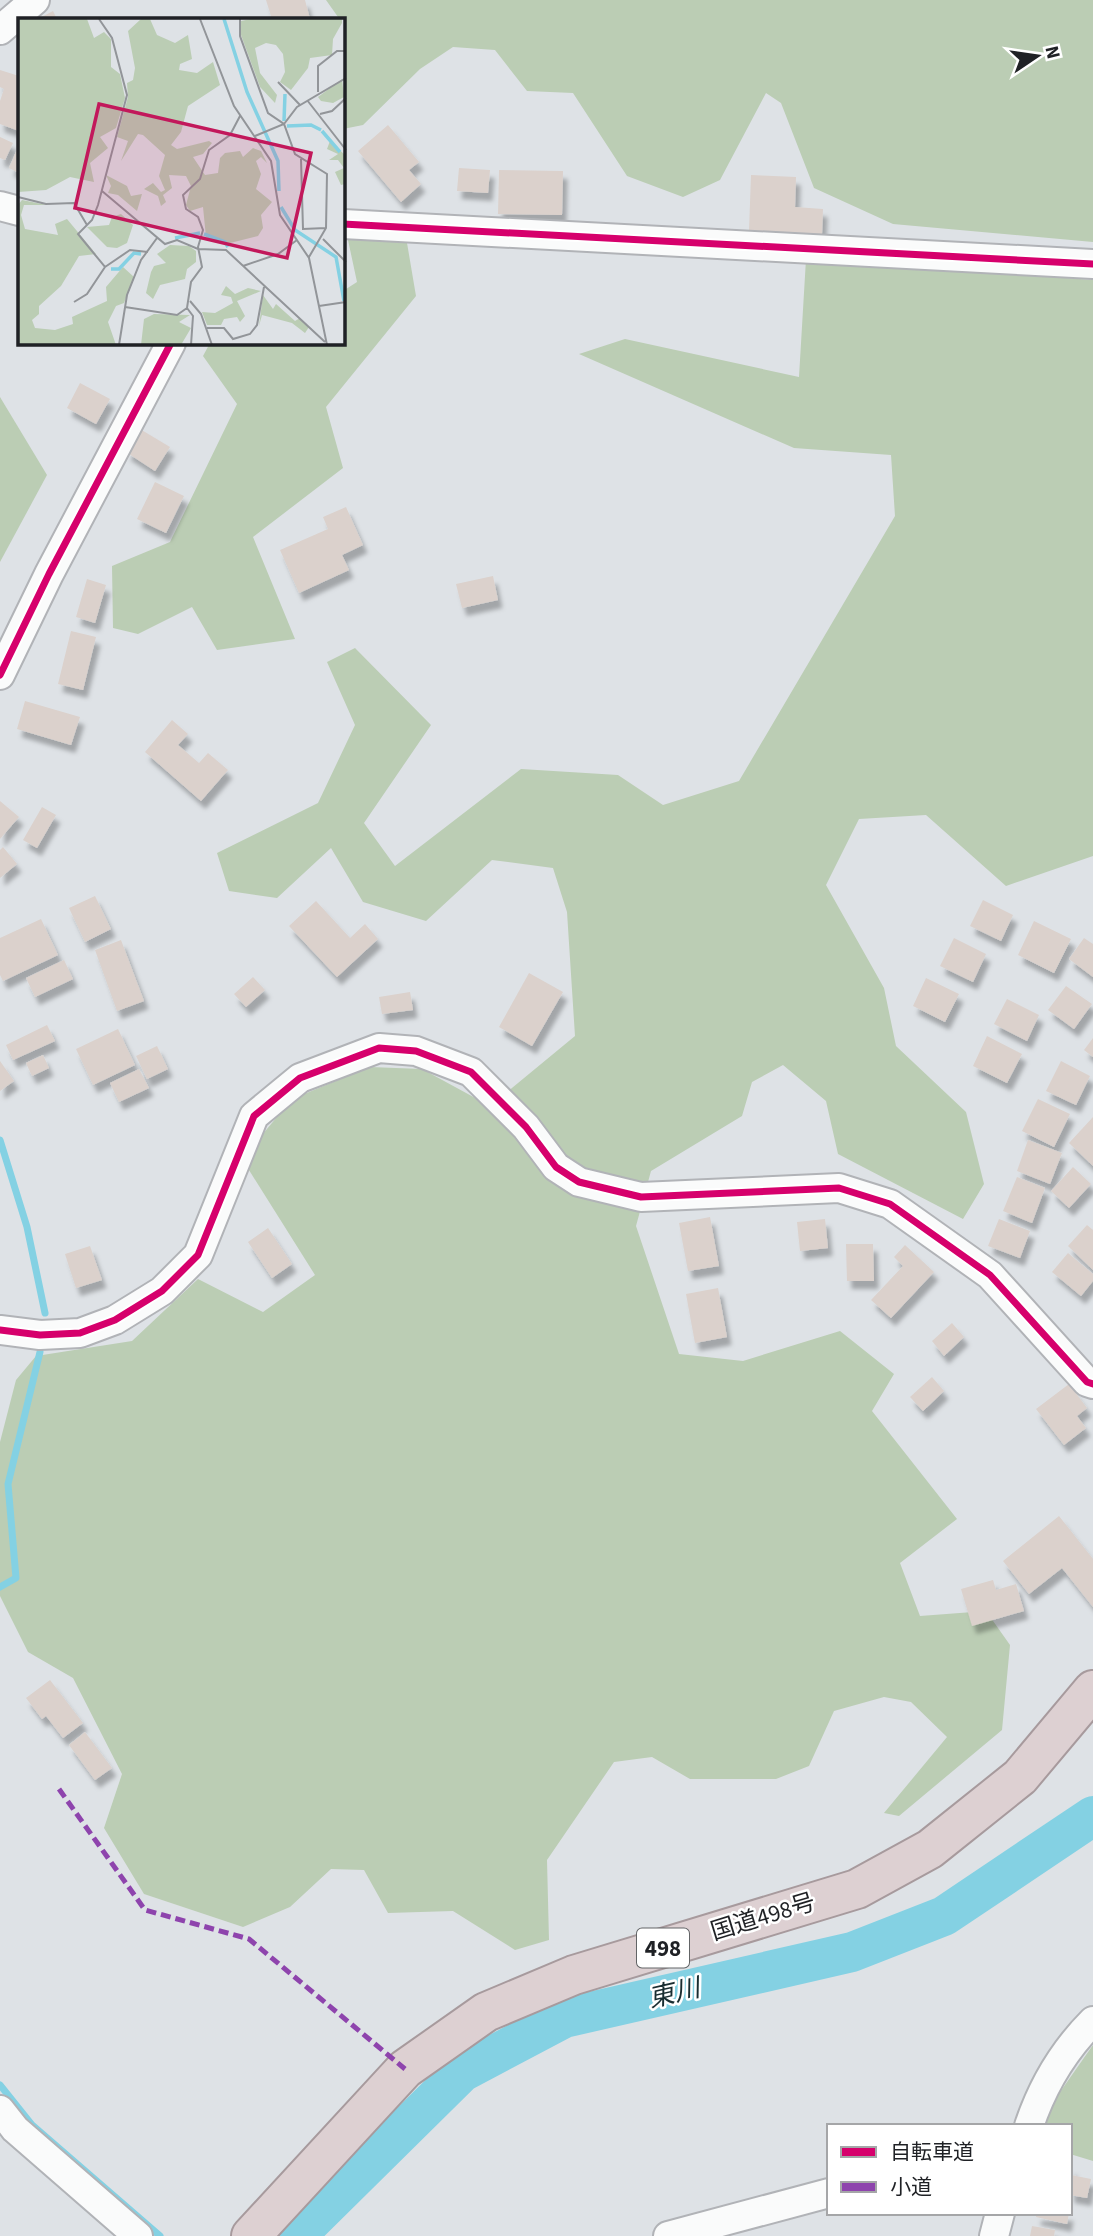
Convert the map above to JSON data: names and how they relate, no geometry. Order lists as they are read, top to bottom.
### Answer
{
  "streets": {
    "highway": ["国道498号", "498"]
  },
  "water": ["東川"],
  "legend": ["自転車道", "小道"],
  "north": "right"
}
